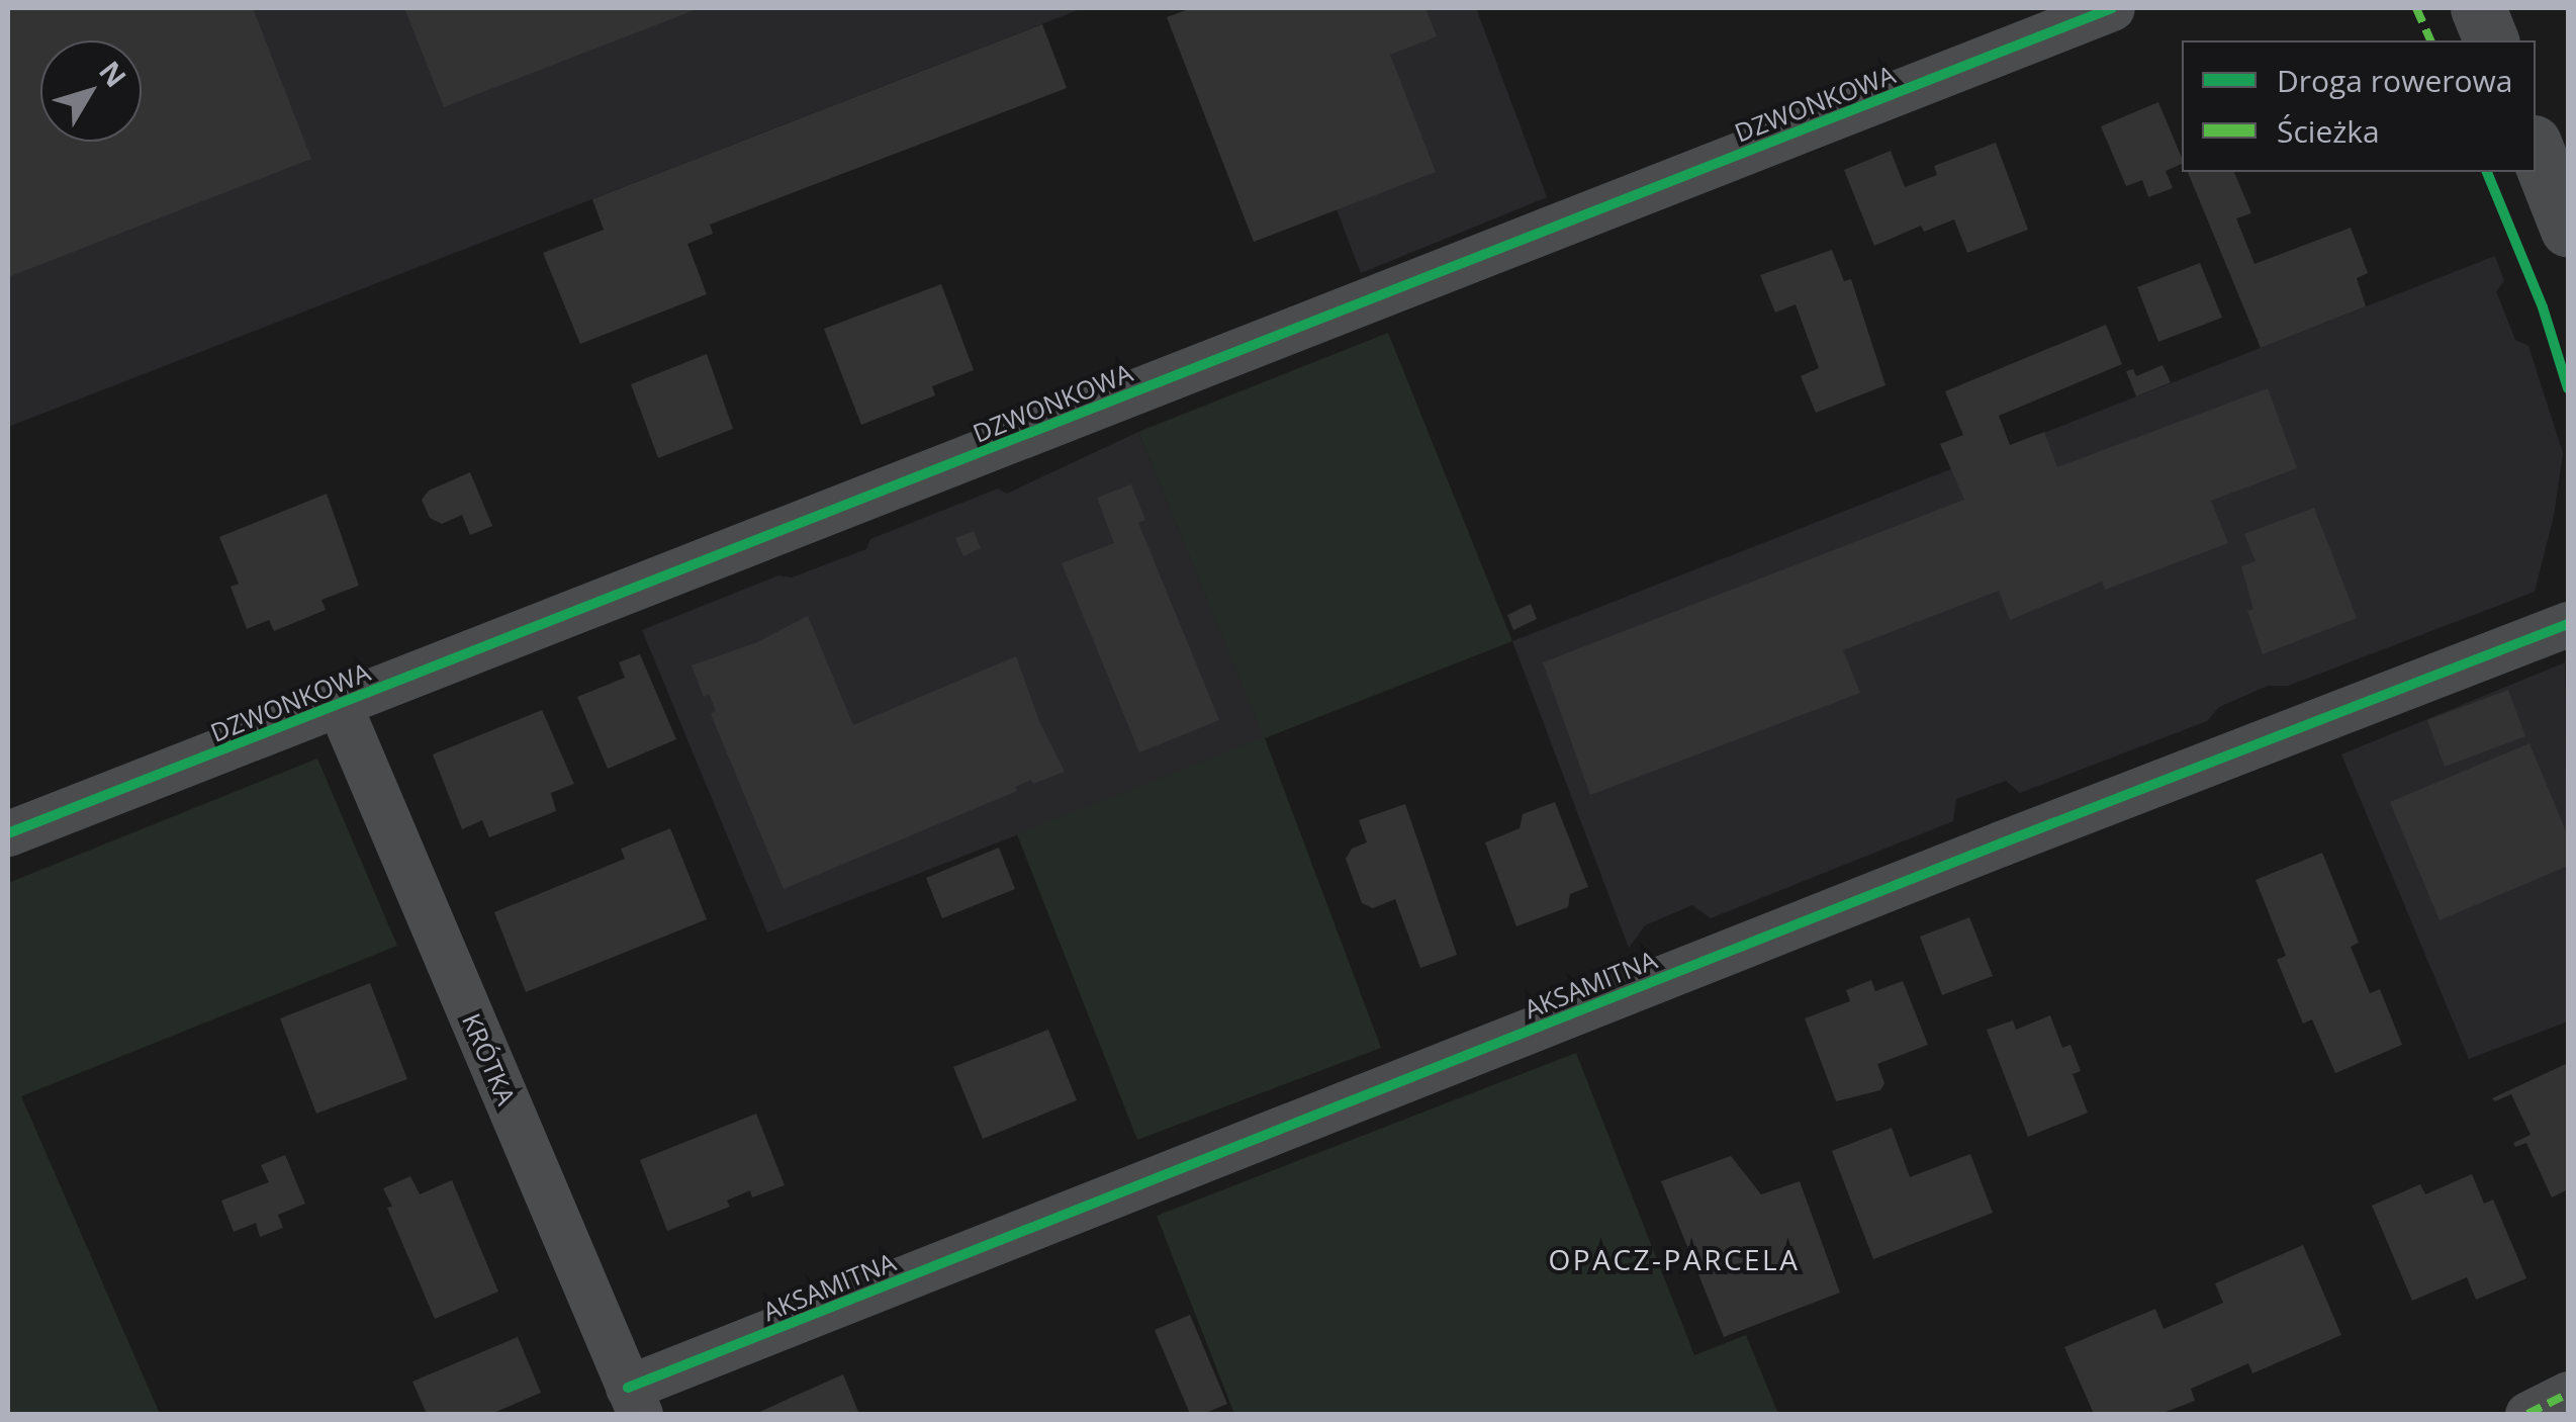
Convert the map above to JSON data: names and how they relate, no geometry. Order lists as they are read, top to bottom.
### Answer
{
  "streets": {
    "street": ["DZWONKOWA", "AKSAMITNA", "KRÓTKA"]
  },
  "crossings": [
    ["DZWONKOWA", "KRÓTKA"],
    ["AKSAMITNA", "KRÓTKA"]
  ],
  "districts": ["OPACZ-PARCELA"],
  "legend": ["Droga rowerowa", "Ścieżka"],
  "north": "top right"
}
